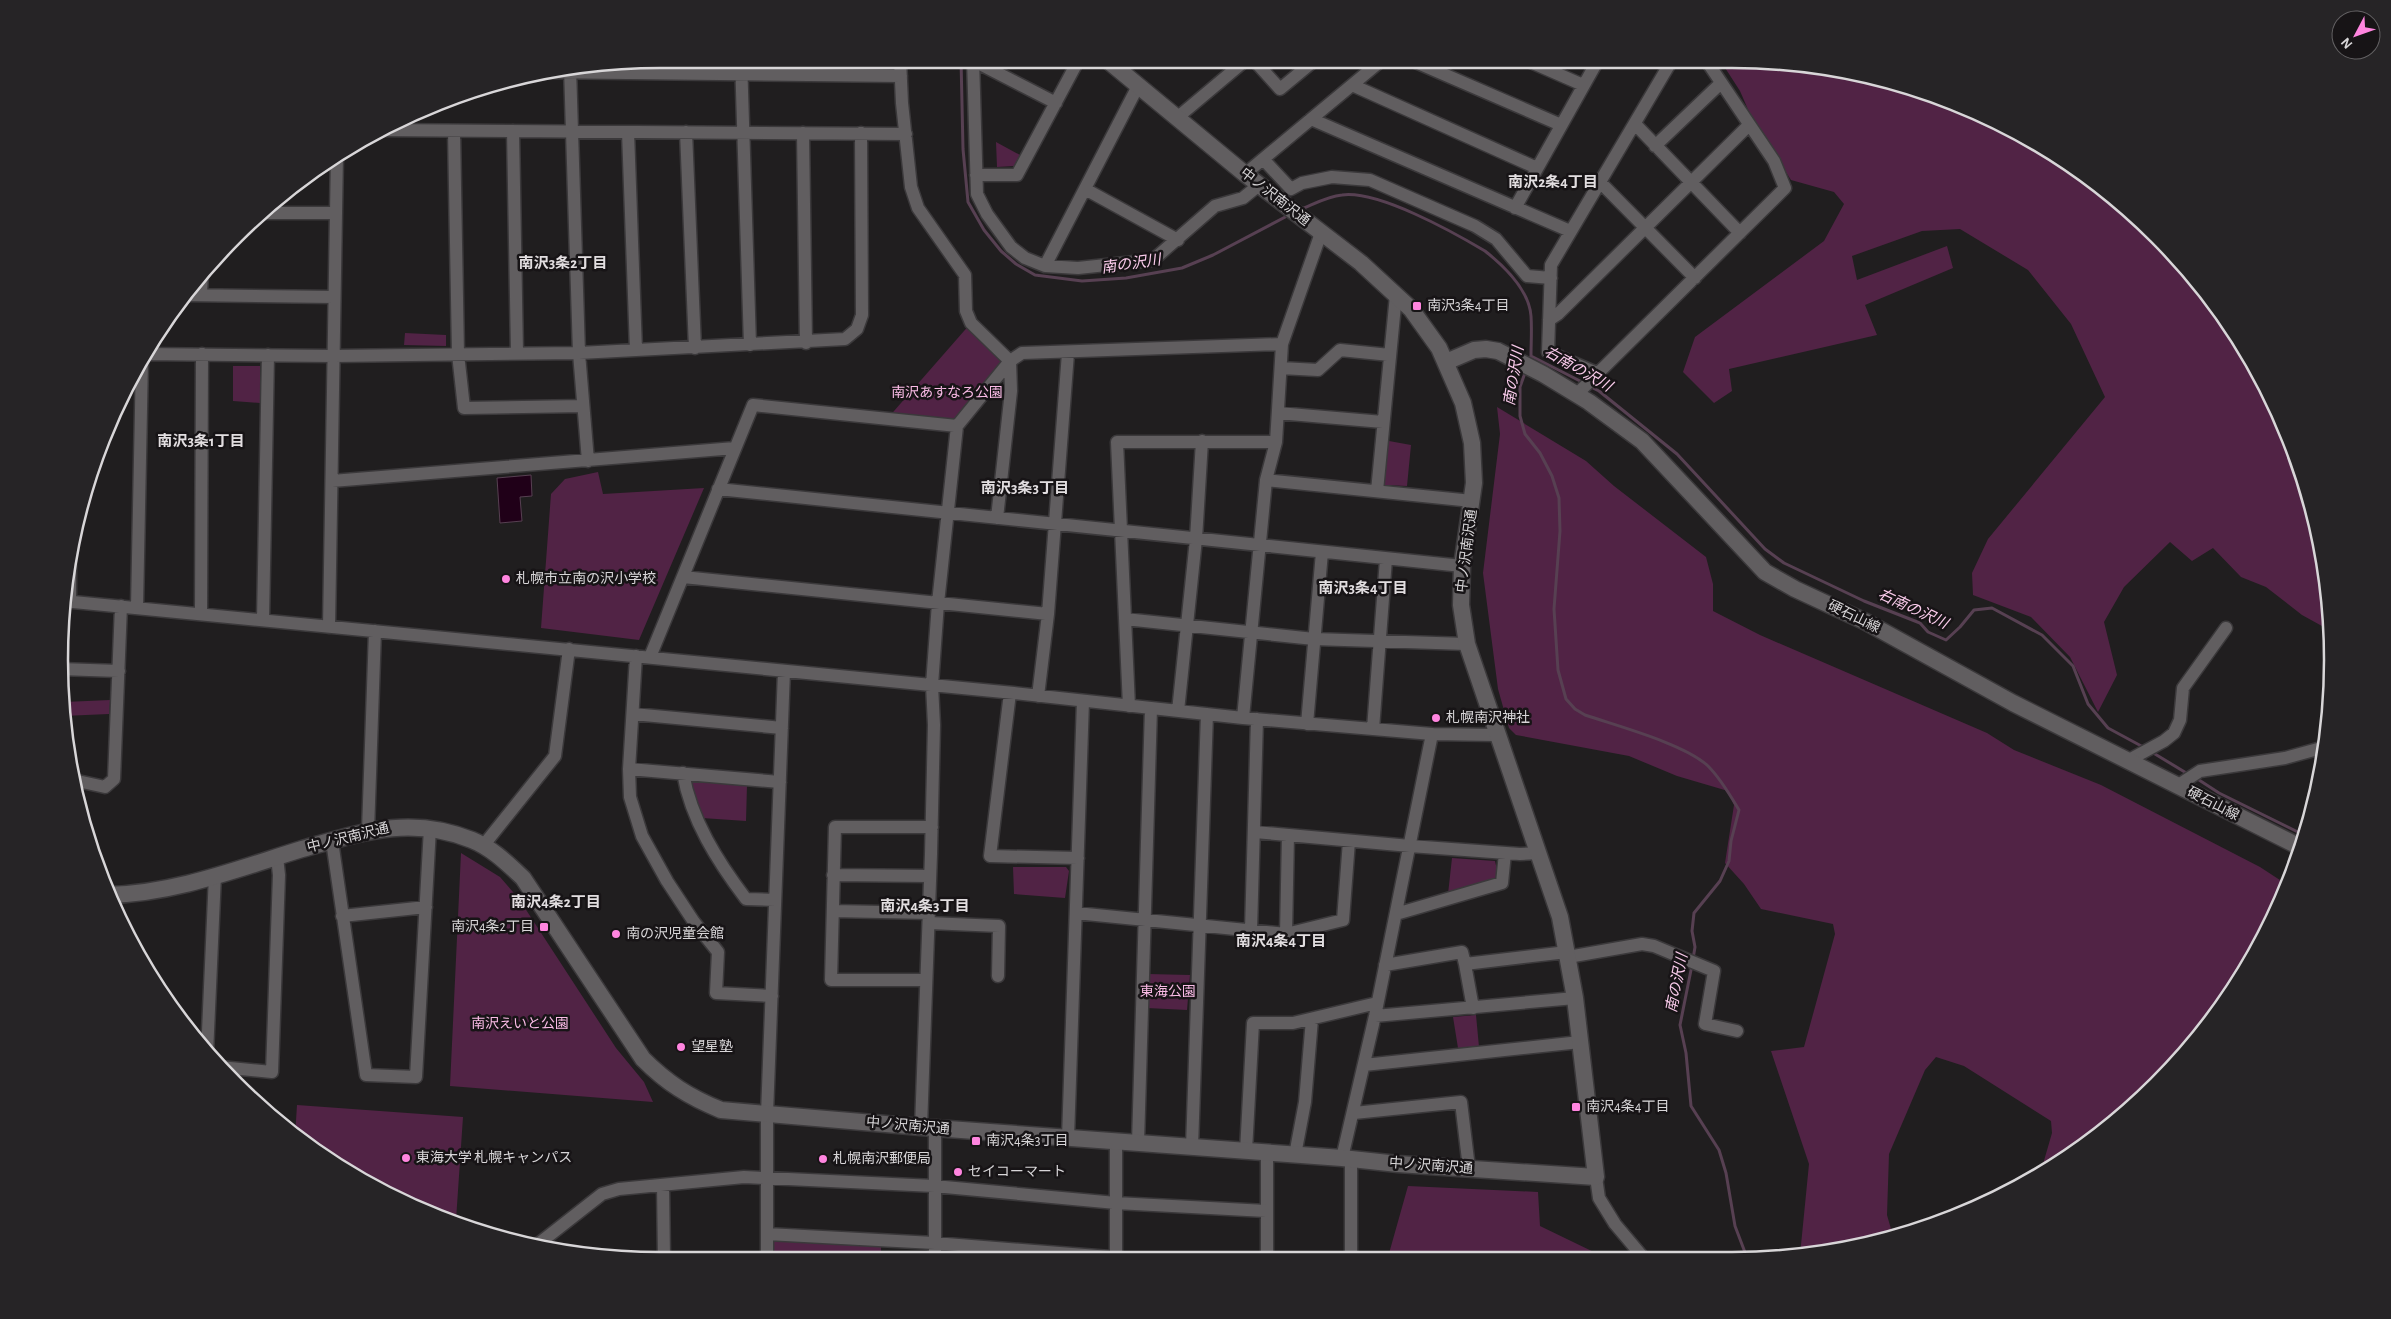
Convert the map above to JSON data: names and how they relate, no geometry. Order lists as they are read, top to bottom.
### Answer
{
  "streets": {
    "street": ["中ノ沢南沢通", "硬石山線"]
  },
  "crossings": [
    ["中ノ沢南沢通", "硬石山線"]
  ],
  "districts": [
    "南沢2条4丁目",
    "南沢3条2丁目",
    "南沢3条1丁目",
    "南沢3条3丁目",
    "南沢3条4丁目",
    "南沢4条2丁目",
    "南沢4条3丁目",
    "南沢4条4丁目"
  ],
  "water": ["南の沢川", "右南の沢川"],
  "parks": ["南沢あすなろ公園", "東海公園", "南沢えいと公園"],
  "places": {
    "transit": [
      "南沢3条4丁目",
      "南沢4条2丁目",
      "南沢4条4丁目",
      "南沢4条3丁目"
    ],
    "other": [
      "札幌市立南の沢小学校",
      "札幌南沢神社",
      "南の沢児童会館",
      "望星塾",
      "東海大学 札幌キャンパス",
      "札幌南沢郵便局",
      "セイコーマート"
    ]
  },
  "north": "bottom left"
}
